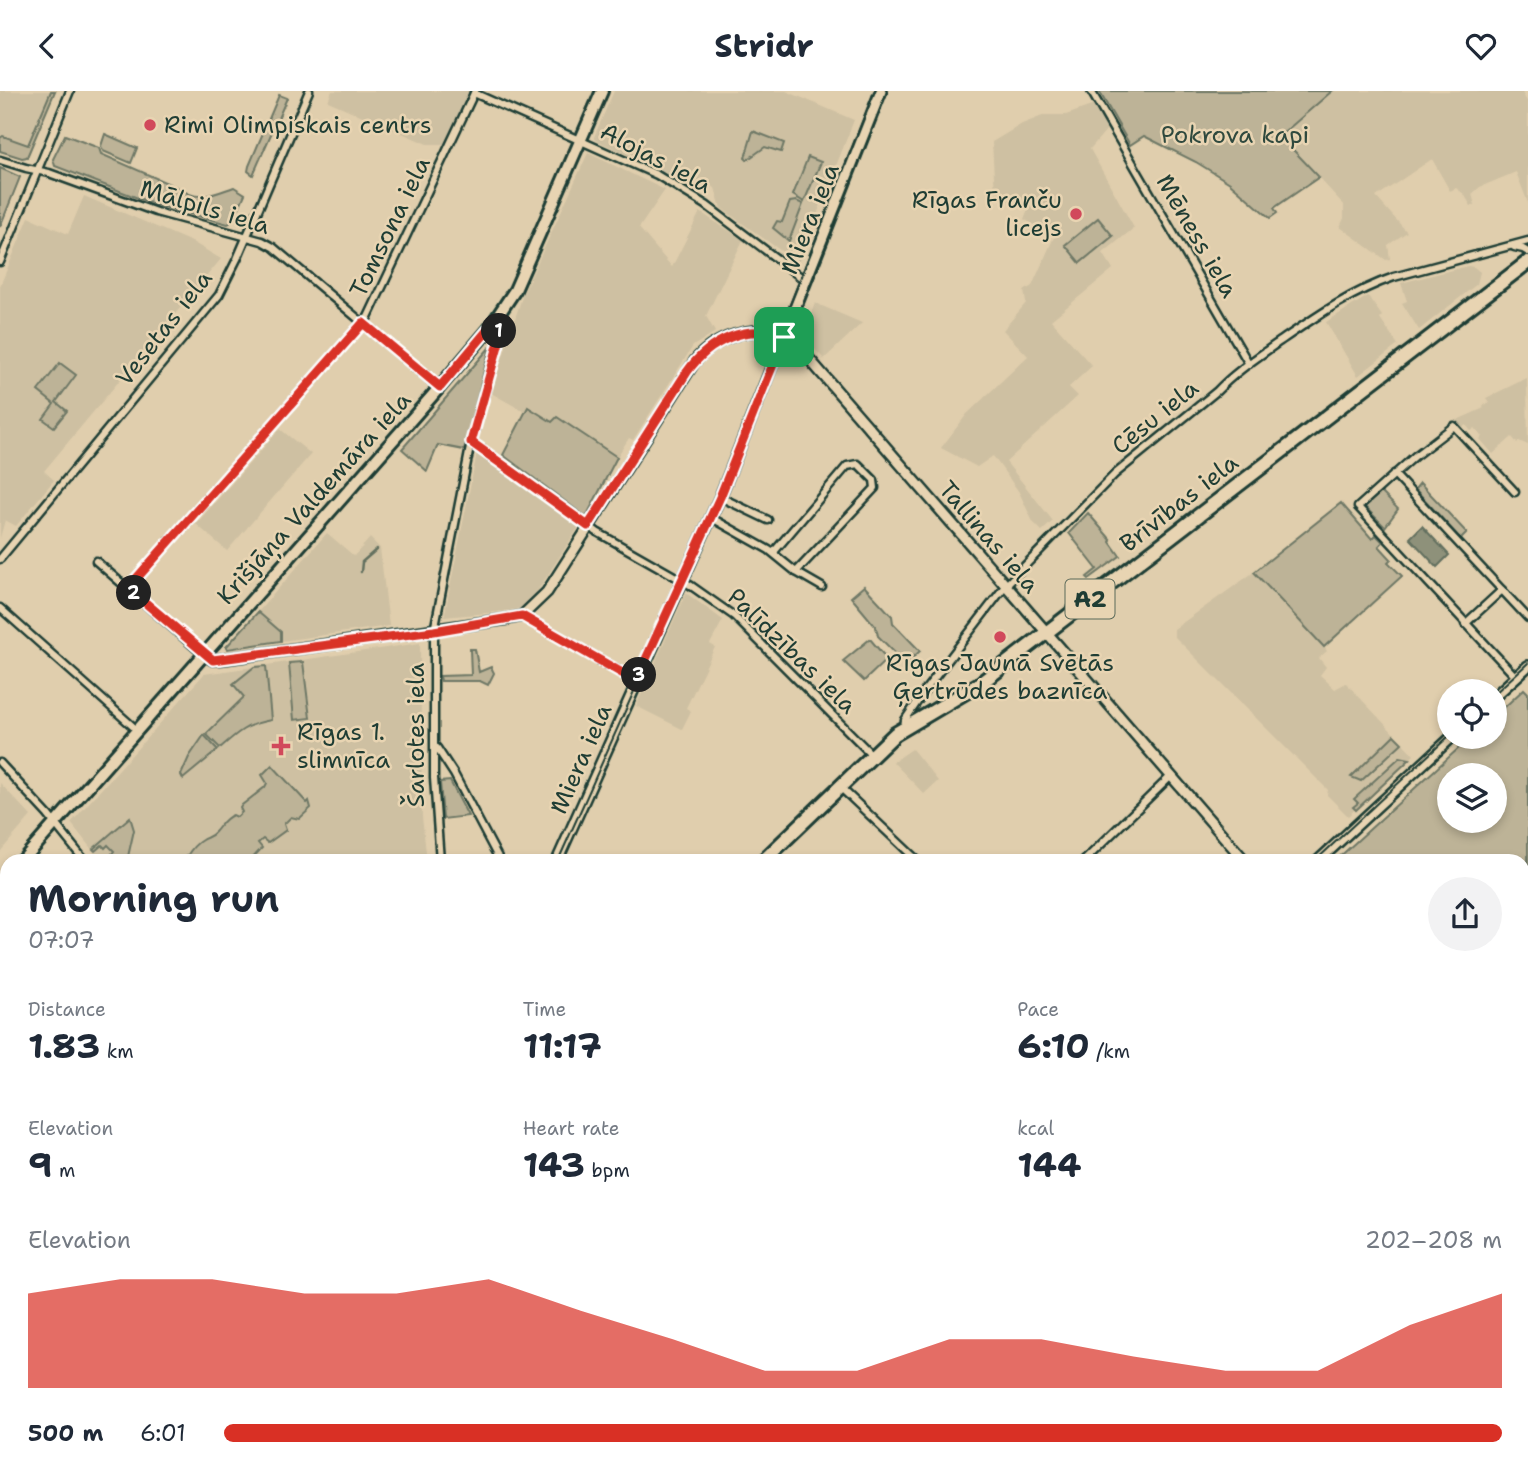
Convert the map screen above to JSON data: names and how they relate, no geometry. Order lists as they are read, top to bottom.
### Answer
{
  "streets": {
    "highway": ["Brīvības iela", "A2"],
    "main road": ["Krišjāņa Valdemāra iela"],
    "street": [
      "Alojas iela",
      "Mālpils iela",
      "Miera iela",
      "Tomsona iela",
      "Mēness iela",
      "Vesetas iela",
      "Cēsu iela",
      "Tallinas iela",
      "Palīdzības iela",
      "Šarlotes iela"
    ]
  },
  "crossings": [
    ["Alojas iela", "Miera iela"],
    ["Alojas iela", "Tomsona iela"],
    ["Alojas iela", "Krišjāņa Valdemāra iela"],
    ["Mālpils iela", "Tomsona iela"],
    ["Mālpils iela", "Vesetas iela"],
    ["Mālpils iela", "Krišjāņa Valdemāra iela"],
    ["Miera iela", "Tallinas iela"],
    ["Miera iela", "Palīdzības iela"],
    ["Mēness iela", "Cēsu iela"],
    ["Cēsu iela", "Brīvības iela"],
    ["Cēsu iela", "Tallinas iela"],
    ["Krišjāņa Valdemāra iela", "Šarlotes iela"],
    ["Brīvības iela", "Tallinas iela"],
    ["Brīvības iela", "Palīdzības iela"],
    ["Palīdzības iela", "Šarlotes iela"]
  ],
  "parks": ["Pokrova kapi"],
  "places": {
    "other": ["Rimi Olimpiskais centrs", "Rīgas Franču licejs", "Rīgas Jaunā Svētās Ģertrūdes baznīca"],
    "health": ["Rīgas 1. slimnīca"]
  },
  "page": {
    "header": "Stridr",
    "pins": ["1", "2", "3"],
    "heading": ["Morning run", "07:07"],
    "stats": [
      ["Distance", "1.83 km"],
      ["Time", "11:17"],
      ["Pace", "6:10 /km"],
      ["Elevation", "9 m"],
      ["Heart rate", "143 bpm"],
      ["kcal", "144"]
    ],
    "chart": ["Elevation", "202–208 m"],
    "list": [
      {
        "name": "500 m",
        "note": "6:01"
      }
    ]
  }
}
